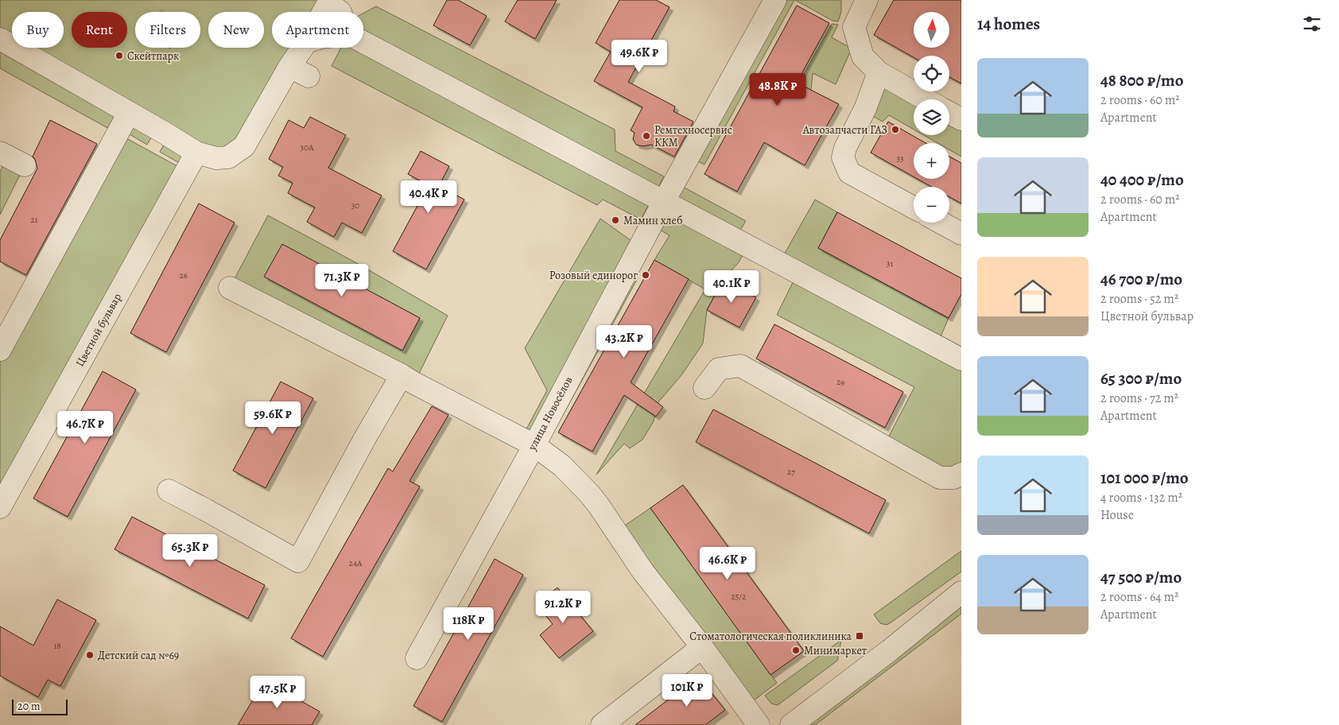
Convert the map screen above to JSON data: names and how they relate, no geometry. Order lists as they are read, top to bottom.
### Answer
{
  "streets": {
    "street": ["Цветной бульвар", "улица Новосёлов"]
  },
  "places": {
    "other": [
      "Скейтпарк",
      "Автозапчасти ГАЗ",
      "Ремтехносервис ККМ",
      "Мамин хлеб",
      "Розовый единорог",
      "Минимаркет",
      "Детский сад №69"
    ],
    "transit": ["Стоматологическая поликлиника"]
  },
  "house_numbers": [
    "30А",
    "33",
    "30",
    "21",
    "31",
    "26",
    "29",
    "27",
    "24А",
    "25/2",
    "18"
  ],
  "scale_bar": "20 m",
  "north": "top",
  "page": {
    "heading": "14 homes",
    "map_buttons": ["+", "−"],
    "chip": [
      "Buy",
      "Rent",
      "Filters",
      "New",
      "Apartment"
    ],
    "price": [
      "49.6K ₽",
      "48.8K ₽",
      "40.4K ₽",
      "71.3K ₽",
      "40.1K ₽",
      "43.2K ₽",
      "59.6K ₽",
      "46.7K ₽",
      "65.3K ₽",
      "46.6K ₽",
      "91.2K ₽",
      "118K ₽",
      "101K ₽",
      "47.5K ₽"
    ],
    "list": [
      {
        "name": "48 800 ₽/mo",
        "note": "2 rooms · 60 m² · Apartment"
      },
      {
        "name": "40 400 ₽/mo",
        "note": "2 rooms · 60 m² · Apartment"
      },
      {
        "name": "46 700 ₽/mo",
        "note": "2 rooms · 52 m² · Цветной бульвар"
      },
      {
        "name": "65 300 ₽/mo",
        "note": "2 rooms · 72 m² · Apartment"
      },
      {
        "name": "101 000 ₽/mo",
        "note": "4 rooms · 132 m² · House"
      },
      {
        "name": "47 500 ₽/mo",
        "note": "2 rooms · 64 m² · Apartment"
      }
    ],
    "scale": "20 m"
  }
}
